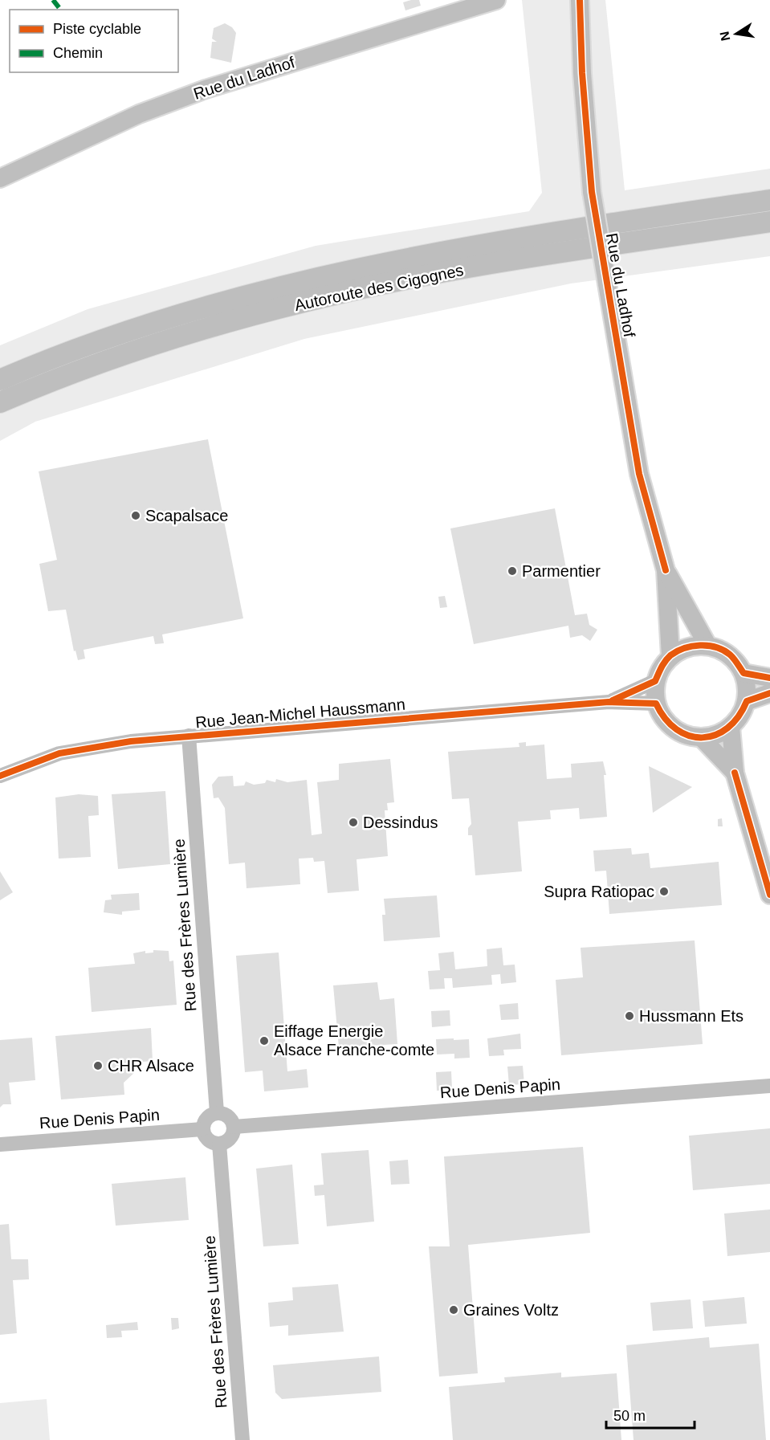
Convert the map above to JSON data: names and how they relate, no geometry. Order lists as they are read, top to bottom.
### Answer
{
  "streets": {
    "highway": ["Autoroute des Cigognes"],
    "main road": ["Rue du Ladhof"],
    "street": ["Rue Jean-Michel Haussmann", "Rue des Frères Lumière", "Rue Denis Papin"]
  },
  "crossings": [
    ["Rue du Ladhof", "Rue Jean-Michel Haussmann"],
    ["Rue Jean-Michel Haussmann", "Rue des Frères Lumière"],
    ["Rue des Frères Lumière", "Rue Denis Papin"]
  ],
  "places": [
    "Scapalsace",
    "Parmentier",
    "Dessindus",
    "Supra Ratiopac",
    "Hussmann Ets",
    "Eiffage Energie Alsace Franche-comte",
    "CHR Alsace",
    "Graines Voltz"
  ],
  "legend": ["Piste cyclable", "Chemin"],
  "scale_bar": "50 m",
  "north": "left"
}
